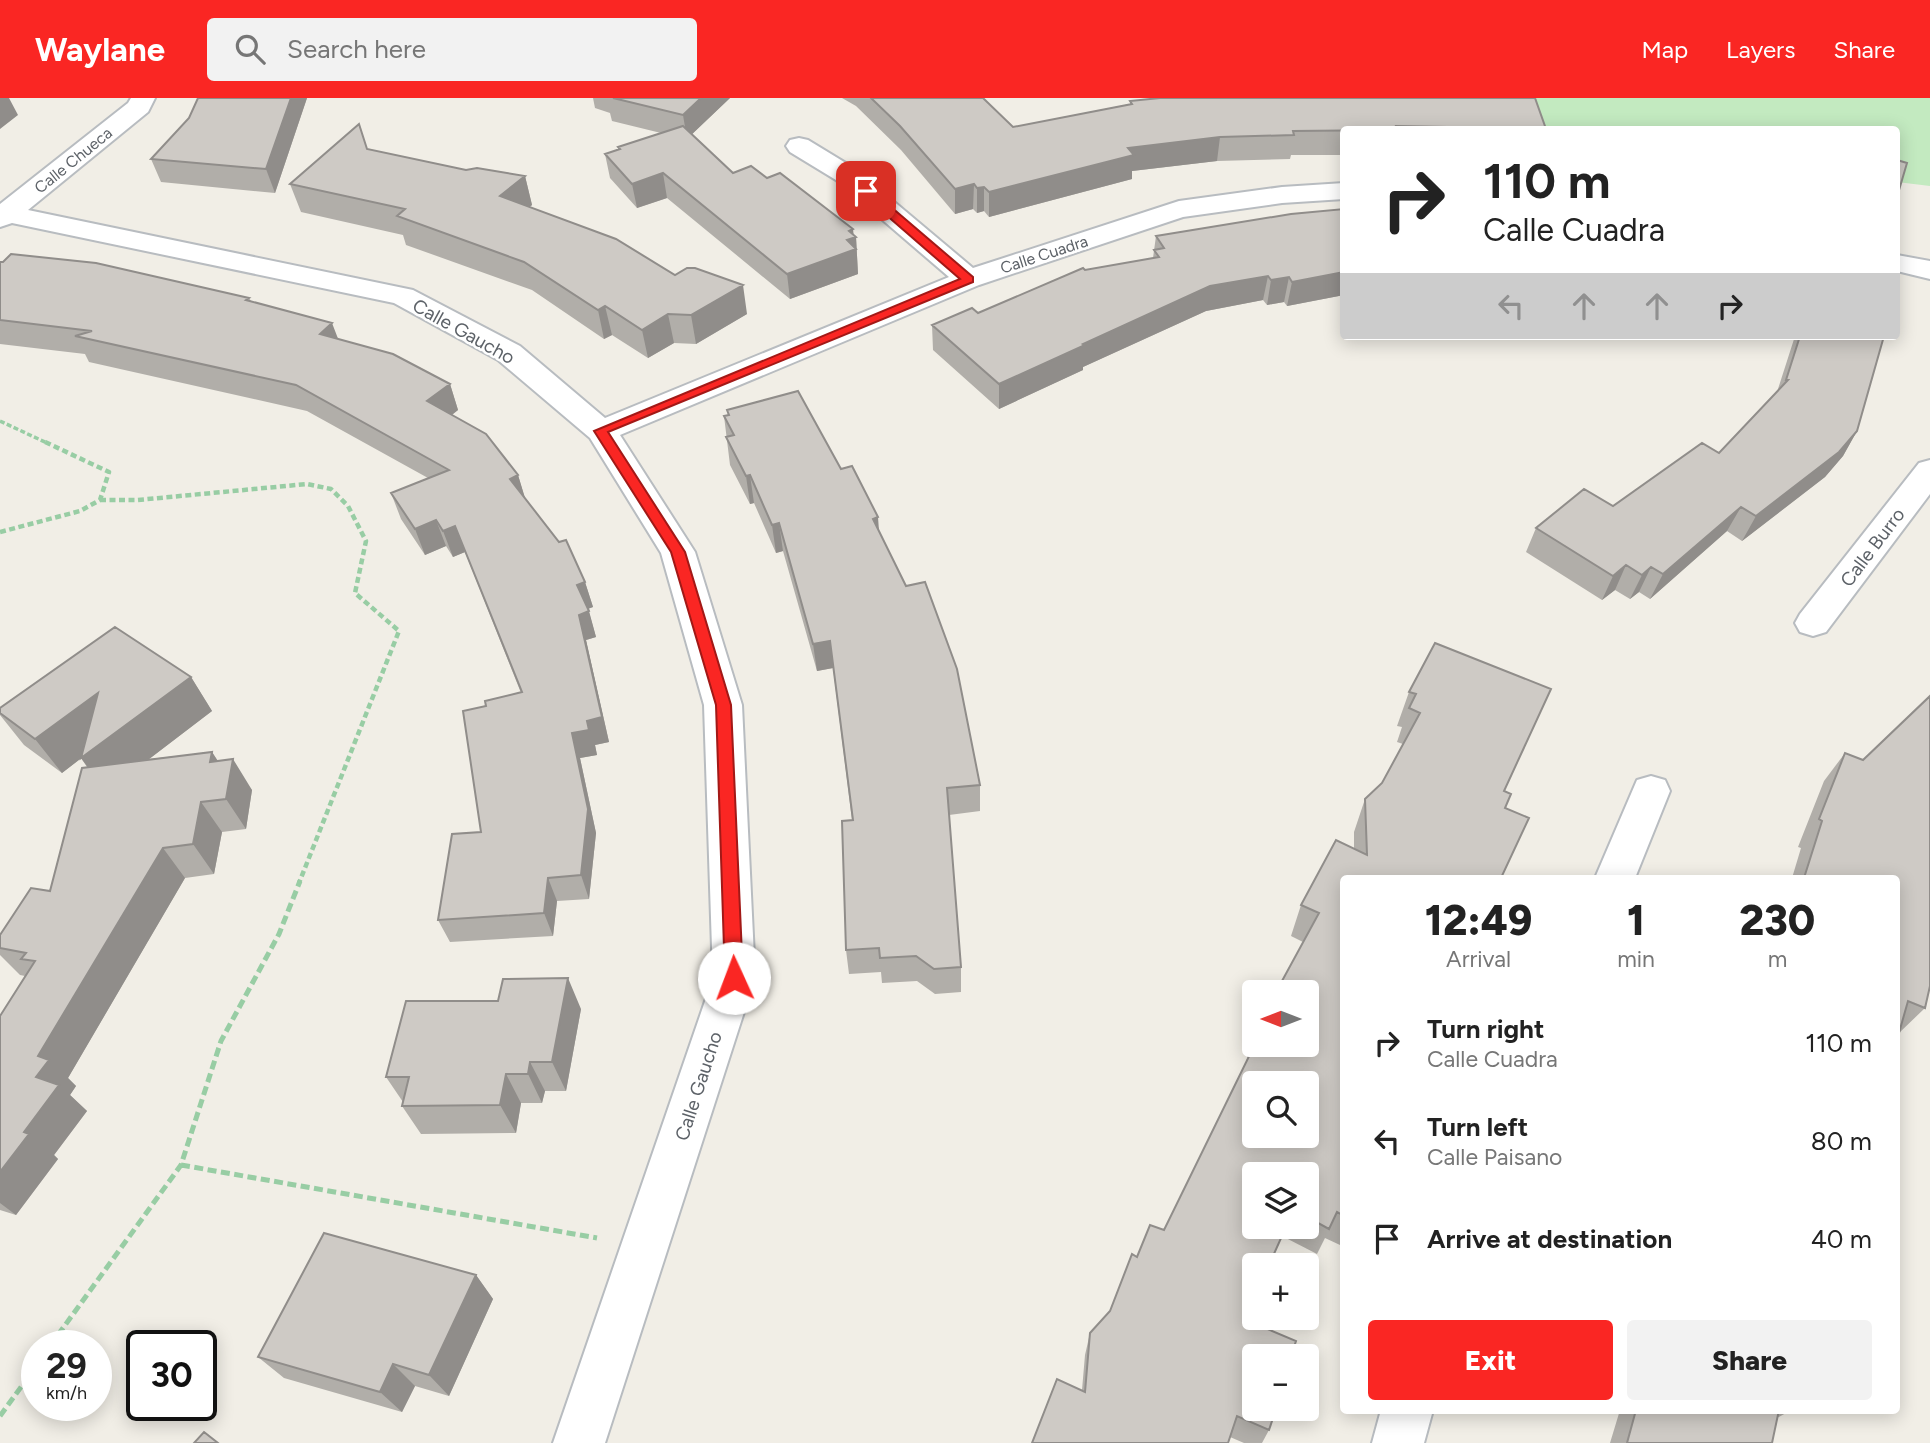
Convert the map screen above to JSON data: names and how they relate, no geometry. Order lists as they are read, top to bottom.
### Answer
{
  "streets": {
    "street": [
      "Calle Chueca",
      "Calle Cuadra",
      "Calle Gaucho",
      "Calle Burro"
    ]
  },
  "crossings": [
    ["Calle Chueca", "Calle Gaucho"],
    ["Calle Cuadra", "Calle Gaucho"]
  ],
  "north": "left",
  "page": {
    "header": "Waylane",
    "search": "Search here",
    "nav": ["Map", "Layers", "Share"],
    "turn": ["110 m", "Calle Cuadra"],
    "eta": [
      "12:49",
      "Arrival",
      "1",
      "min",
      "230",
      "m"
    ],
    "map_buttons": ["+", "−"],
    "list": [
      {
        "name": "Turn right",
        "note": "Calle Cuadra",
        "value": "110 m"
      },
      {
        "name": "Turn left",
        "note": "Calle Paisano",
        "value": "80 m"
      },
      {
        "name": "Arrive at destination",
        "value": "40 m"
      }
    ],
    "buttons": ["Exit", "Share"],
    "speed": "29 km/h",
    "limit": "30"
  }
}
